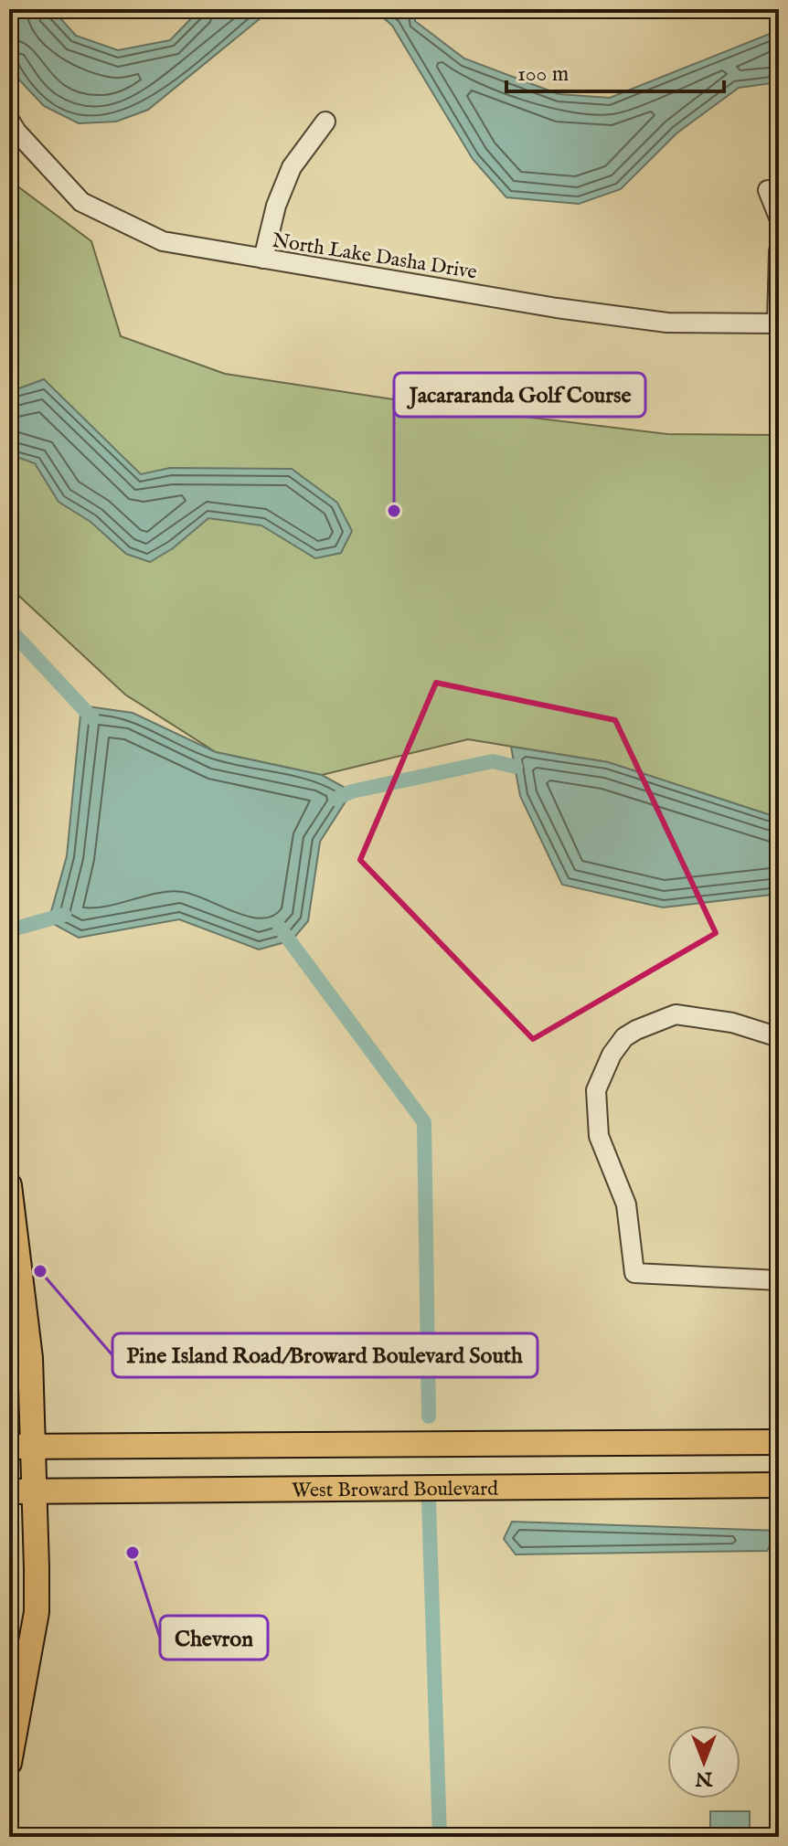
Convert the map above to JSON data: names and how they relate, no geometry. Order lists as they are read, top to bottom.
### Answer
{
  "streets": {
    "main road": ["West Broward Boulevard"],
    "street": ["North Lake Dasha Drive"]
  },
  "places": ["Jacararanda Golf Course", "Pine Island Road/Broward Boulevard South", "Chevron"],
  "scale_bar": "100 m",
  "north": "bottom"
}
